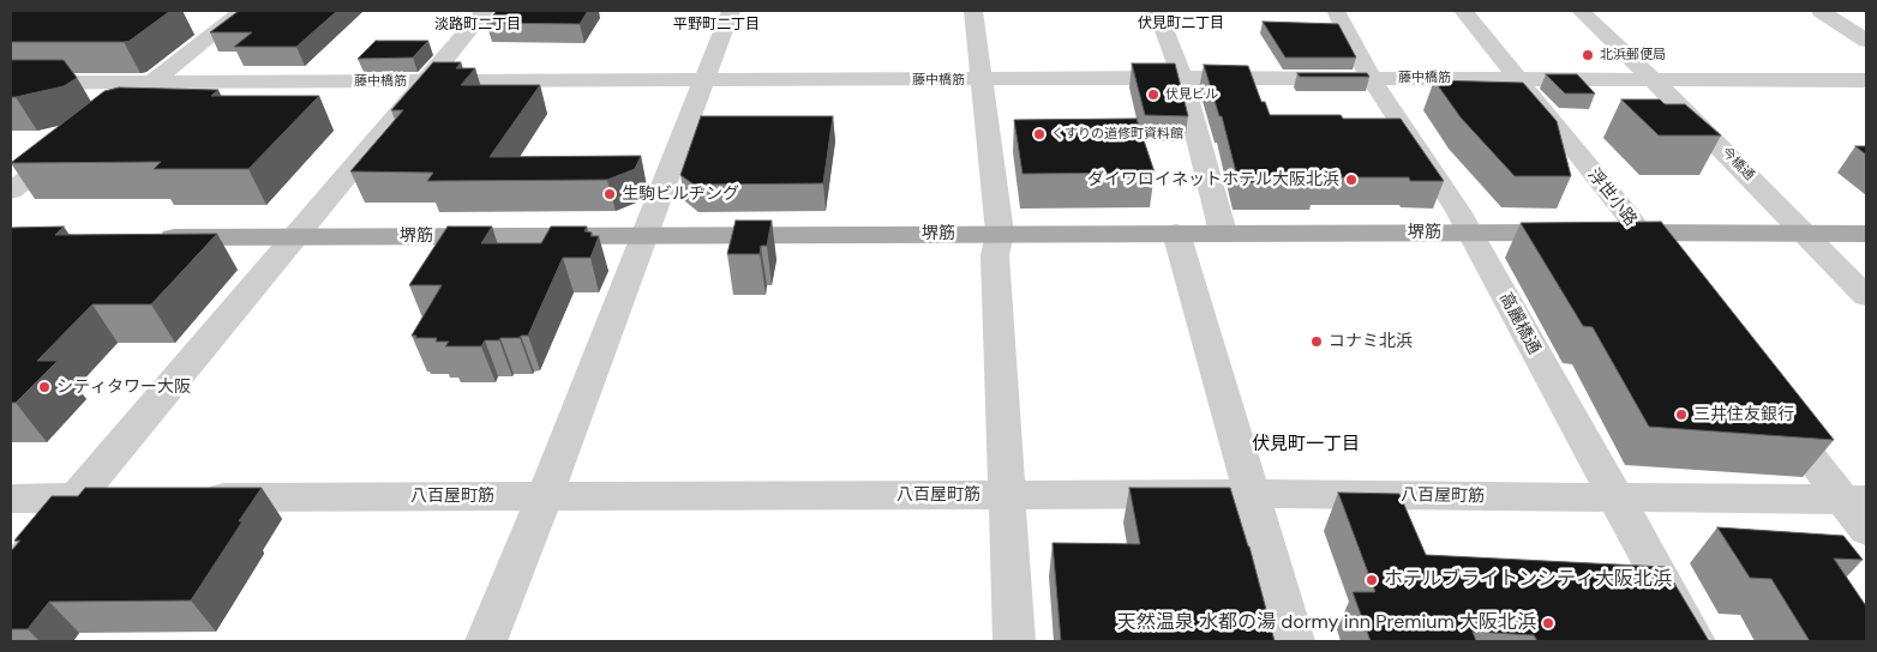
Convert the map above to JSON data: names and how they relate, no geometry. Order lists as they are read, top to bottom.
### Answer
{
  "streets": {
    "main road": ["堺筋"],
    "street": [
      "藤中橋筋",
      "今橋通",
      "浮世小路",
      "高麗橋通",
      "八百屋町筋"
    ]
  },
  "crossings": [
    ["藤中橋筋", "今橋通"],
    ["藤中橋筋", "浮世小路"],
    ["藤中橋筋", "高麗橋通"],
    ["今橋通", "堺筋"],
    ["浮世小路", "堺筋"],
    ["堺筋", "高麗橋通"],
    ["高麗橋通", "八百屋町筋"]
  ],
  "districts": [
    "伏見町二丁目",
    "淡路町二丁目",
    "平野町二丁目",
    "伏見町一丁目"
  ],
  "places": [
    "北浜郵便局",
    "伏見ビル",
    "くすりの道修町資料館",
    "ダイワロイネットホテル大阪北浜",
    "生駒ビルヂング",
    "コナミ北浜",
    "シティタワー大阪",
    "三井住友銀行",
    "ホテルブライトンシティ大阪北浜",
    "天然温泉 水都の湯 dormy inn Premium 大阪北浜"
  ]
}
